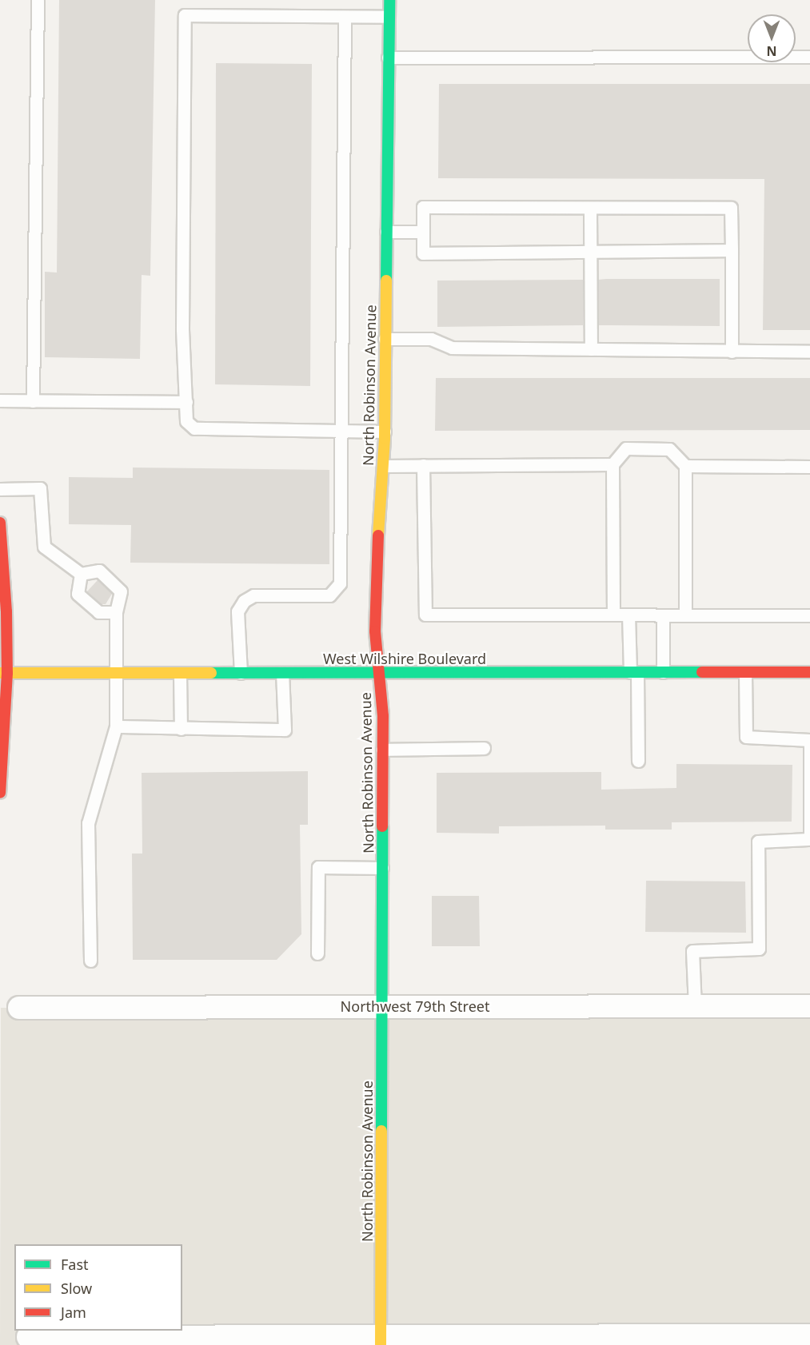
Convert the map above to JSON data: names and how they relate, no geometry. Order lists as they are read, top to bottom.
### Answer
{
  "streets": {
    "street": ["North Robinson Avenue", "West Wilshire Boulevard", "Northwest 79th Street"]
  },
  "crossings": [
    ["North Robinson Avenue", "West Wilshire Boulevard"],
    ["North Robinson Avenue", "Northwest 79th Street"]
  ],
  "legend": ["Fast", "Slow", "Jam"],
  "north": "bottom"
}
